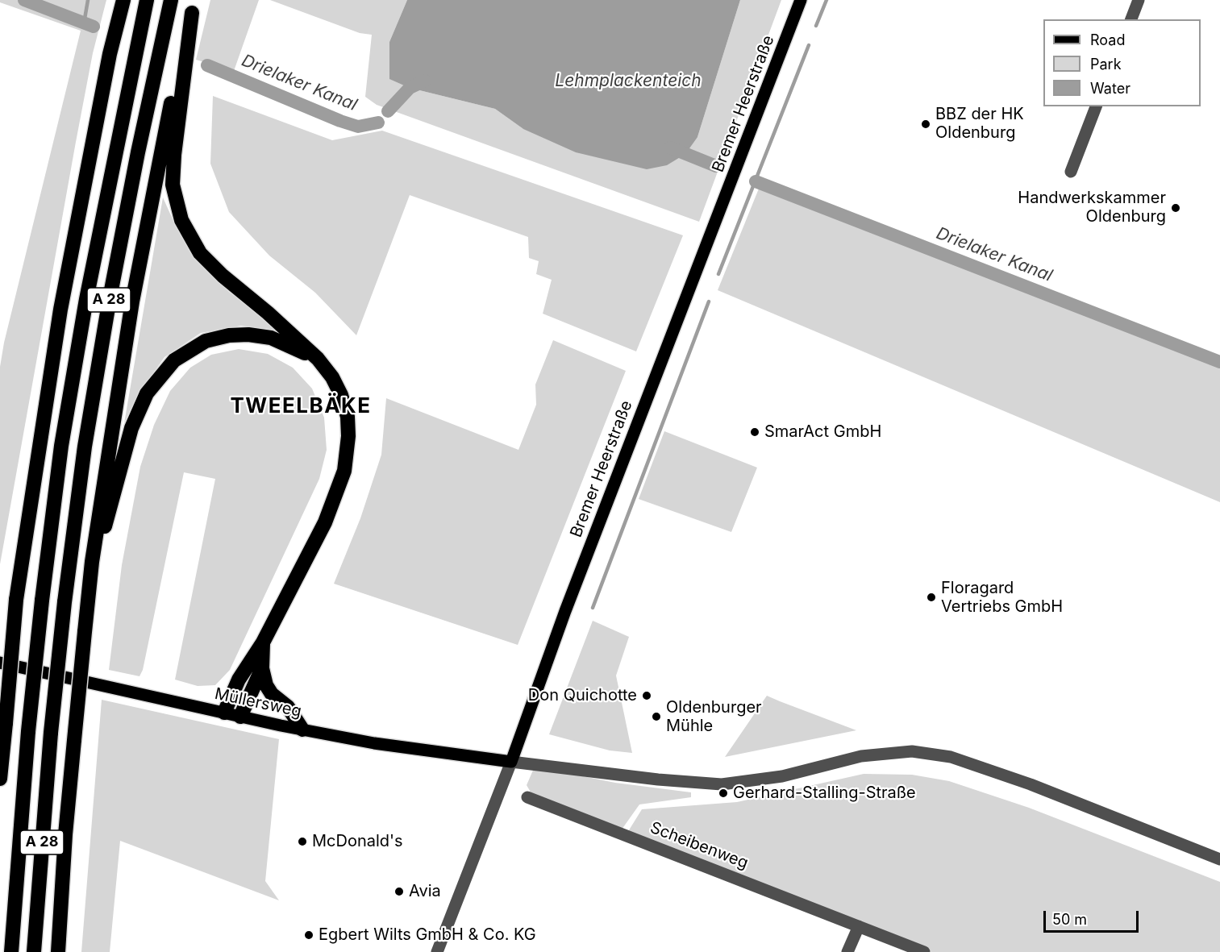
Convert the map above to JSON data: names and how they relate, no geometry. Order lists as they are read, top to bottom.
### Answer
{
  "streets": {
    "highway": ["A 28"],
    "main road": ["Bremer Heerstraße", "Müllersweg"],
    "street": ["Scheibenweg"]
  },
  "crossings": [
    ["Bremer Heerstraße", "Müllersweg"]
  ],
  "districts": ["TWEELBÄKE"],
  "water": ["Lehmplackenteich", "Drielaker Kanal"],
  "places": [
    "BBZ der HK Oldenburg",
    "Handwerkskammer Oldenburg",
    "SmarAct GmbH",
    "Floragard Vertriebs GmbH",
    "Don Quichotte",
    "Oldenburger Mühle",
    "Gerhard-Stalling-Straße",
    "McDonald's",
    "Avia",
    "Egbert Wilts GmbH & Co. KG"
  ],
  "legend": ["Road", "Park", "Water"],
  "scale_bar": "50 m"
}
